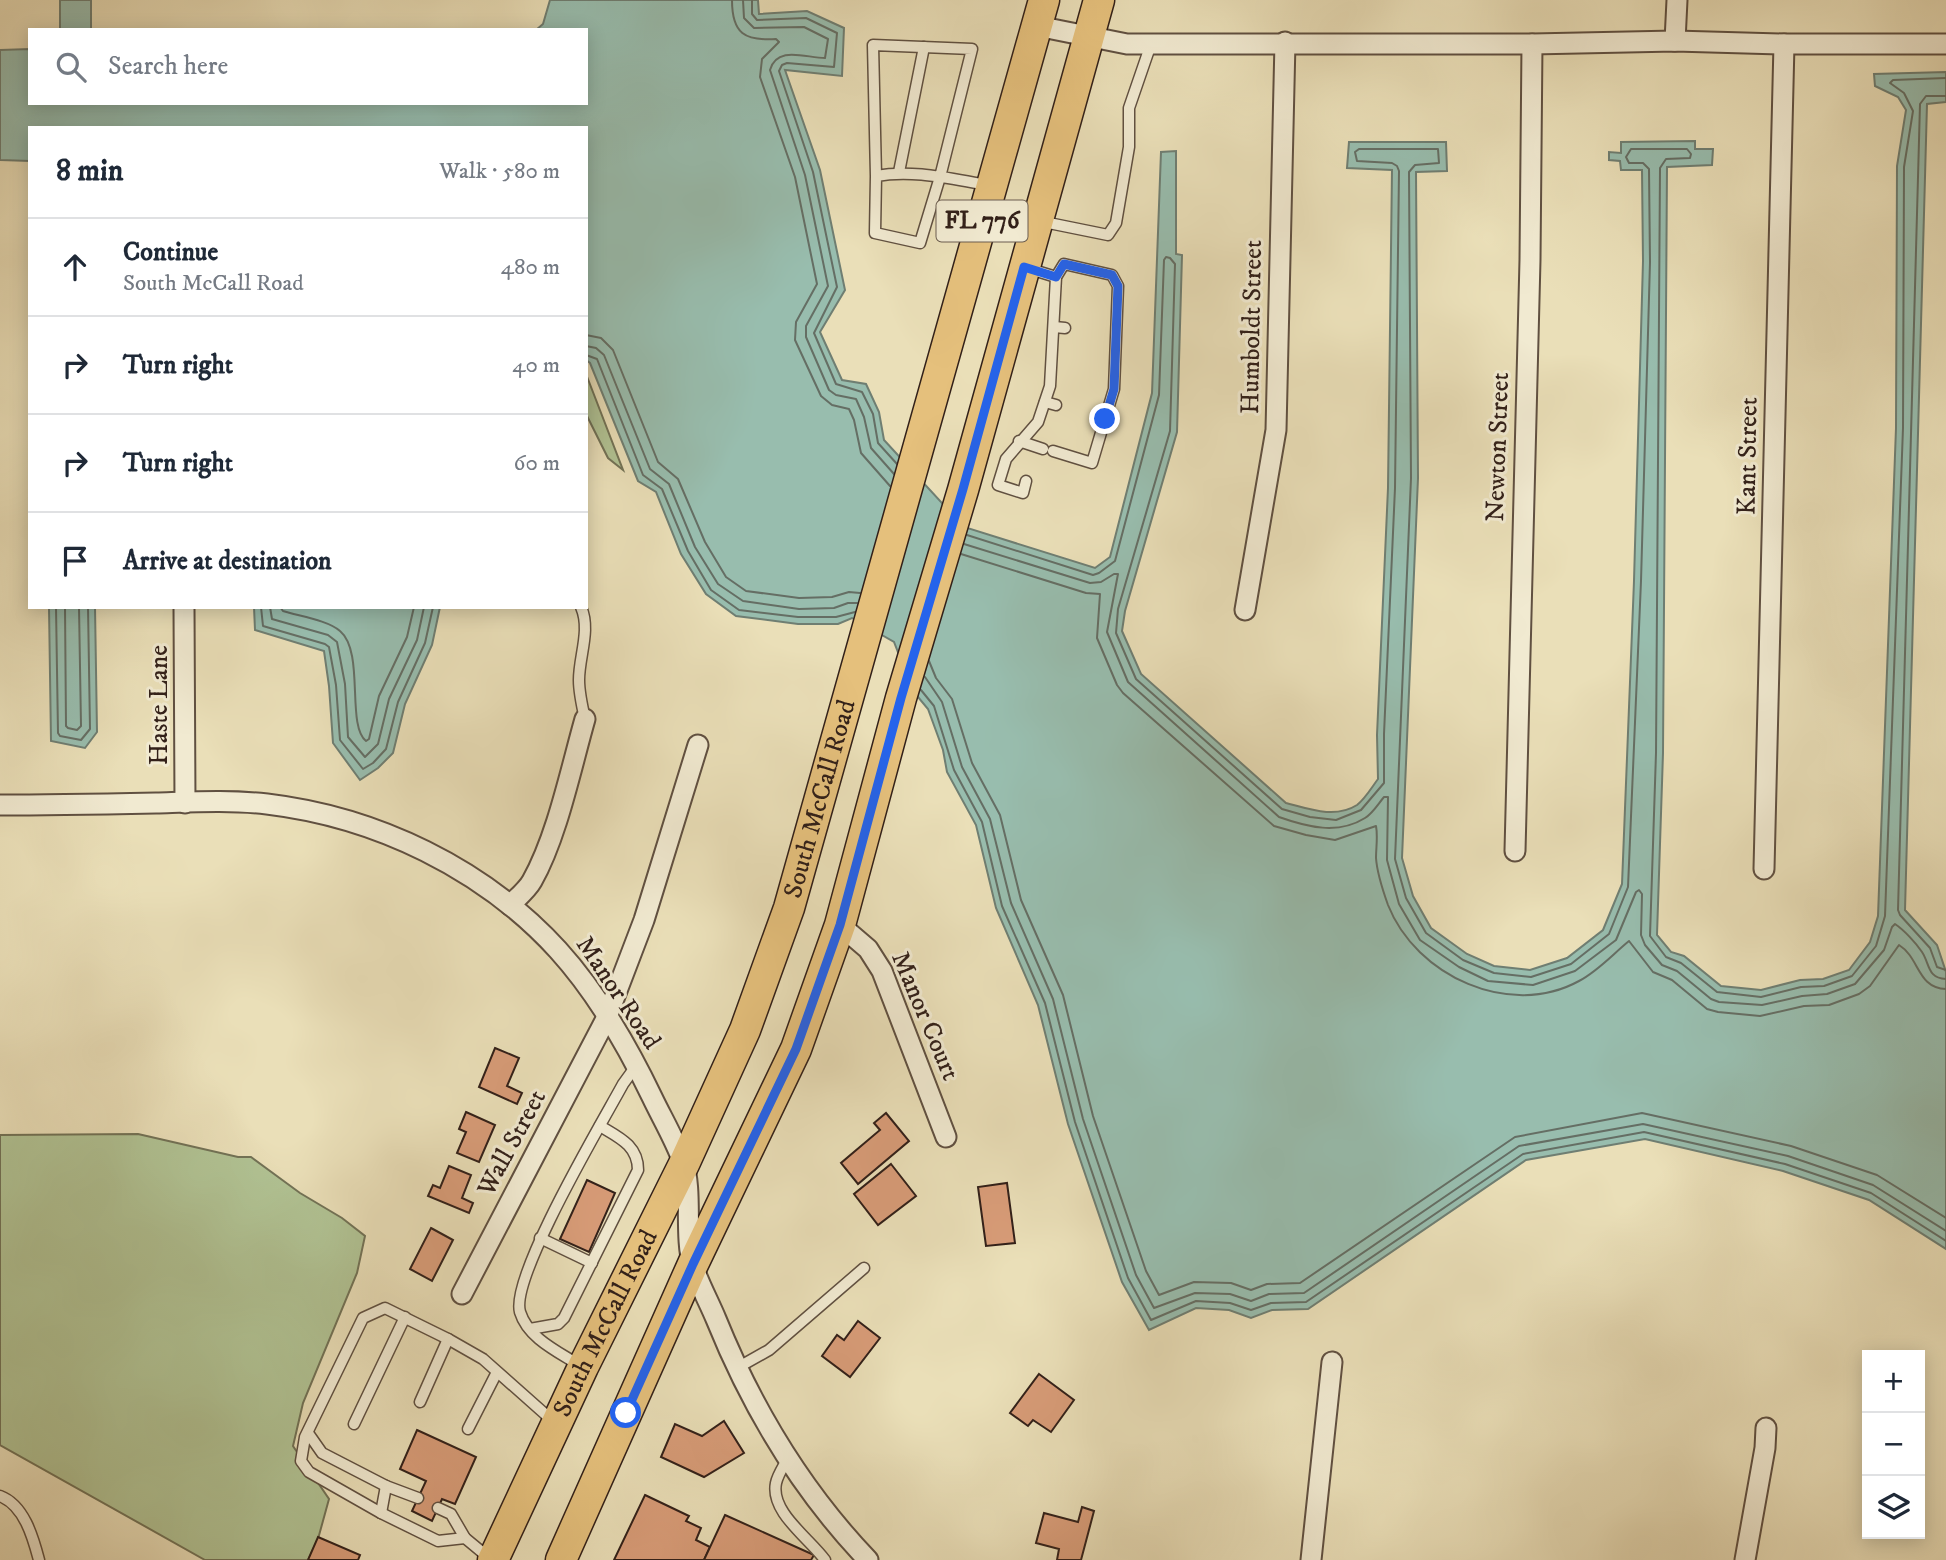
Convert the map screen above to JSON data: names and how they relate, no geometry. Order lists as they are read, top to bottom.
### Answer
{
  "streets": {
    "main road": ["FL 776", "South McCall Road"],
    "street": [
      "Humboldt Street",
      "Newton Street",
      "Kant Street",
      "Haste Lane",
      "Manor Road",
      "Manor Court",
      "Wall Street"
    ]
  },
  "crossings": [
    ["Haste Lane", "Manor Road"],
    ["South McCall Road", "Manor Road"],
    ["South McCall Road", "Manor Court"],
    ["Manor Road", "Wall Street"]
  ],
  "page": {
    "search": "Search here",
    "heading": ["8 min", "Walk · 580 m"],
    "list": [
      ["Continue", "South McCall Road", "480 m"],
      ["Turn right", "40 m"],
      ["Turn right", "60 m"],
      "Arrive at destination"
    ],
    "map_buttons": ["+", "−"]
  }
}
